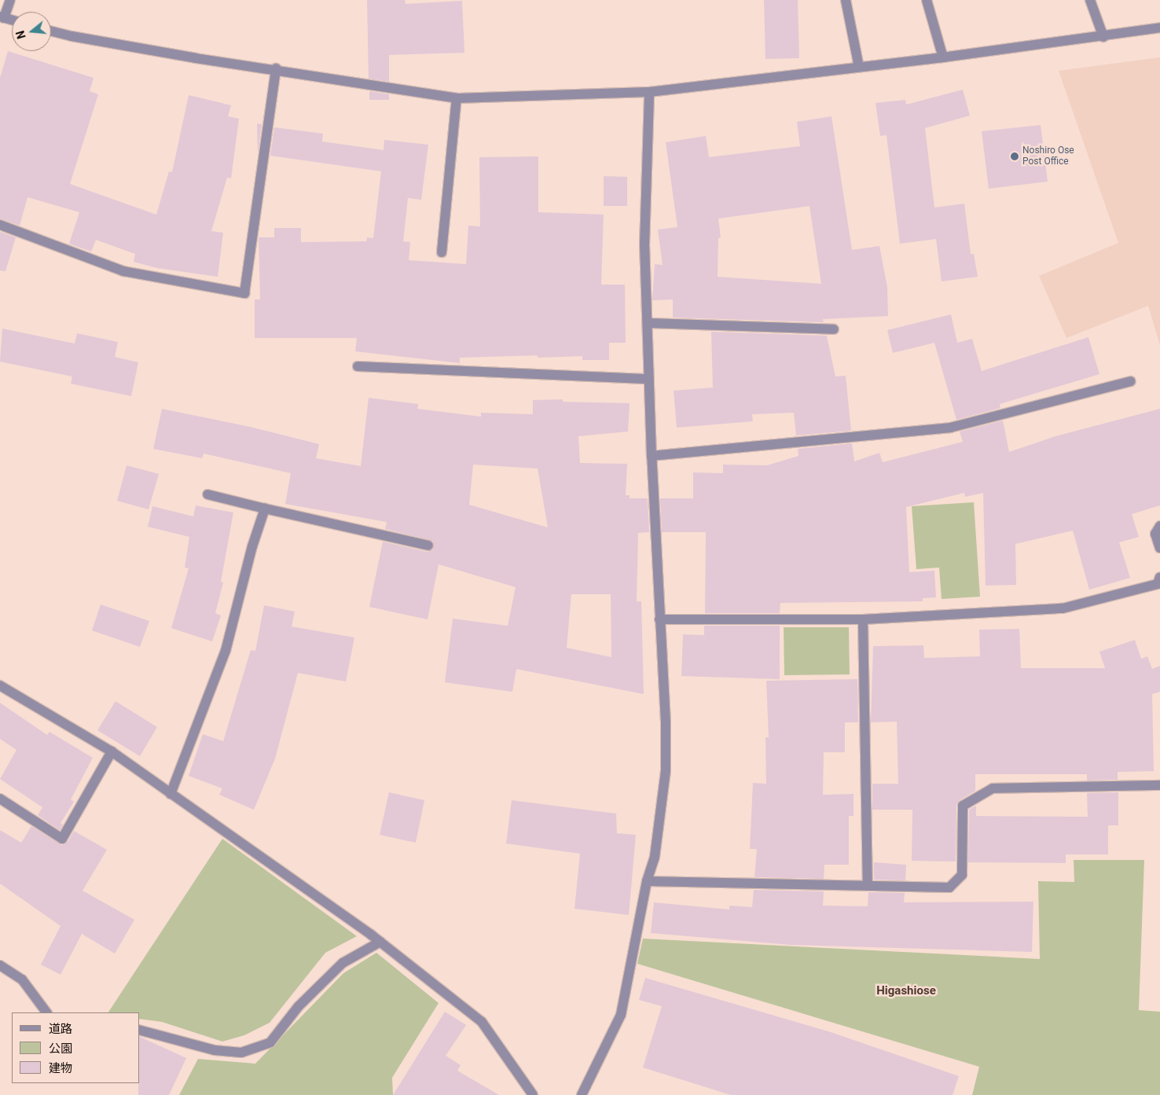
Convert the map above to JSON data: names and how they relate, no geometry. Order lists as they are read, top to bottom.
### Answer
{
  "districts": ["Higashiose"],
  "places": ["Noshiro Ose Post Office"],
  "legend": ["道路", "公園", "建物"],
  "north": "left"
}
